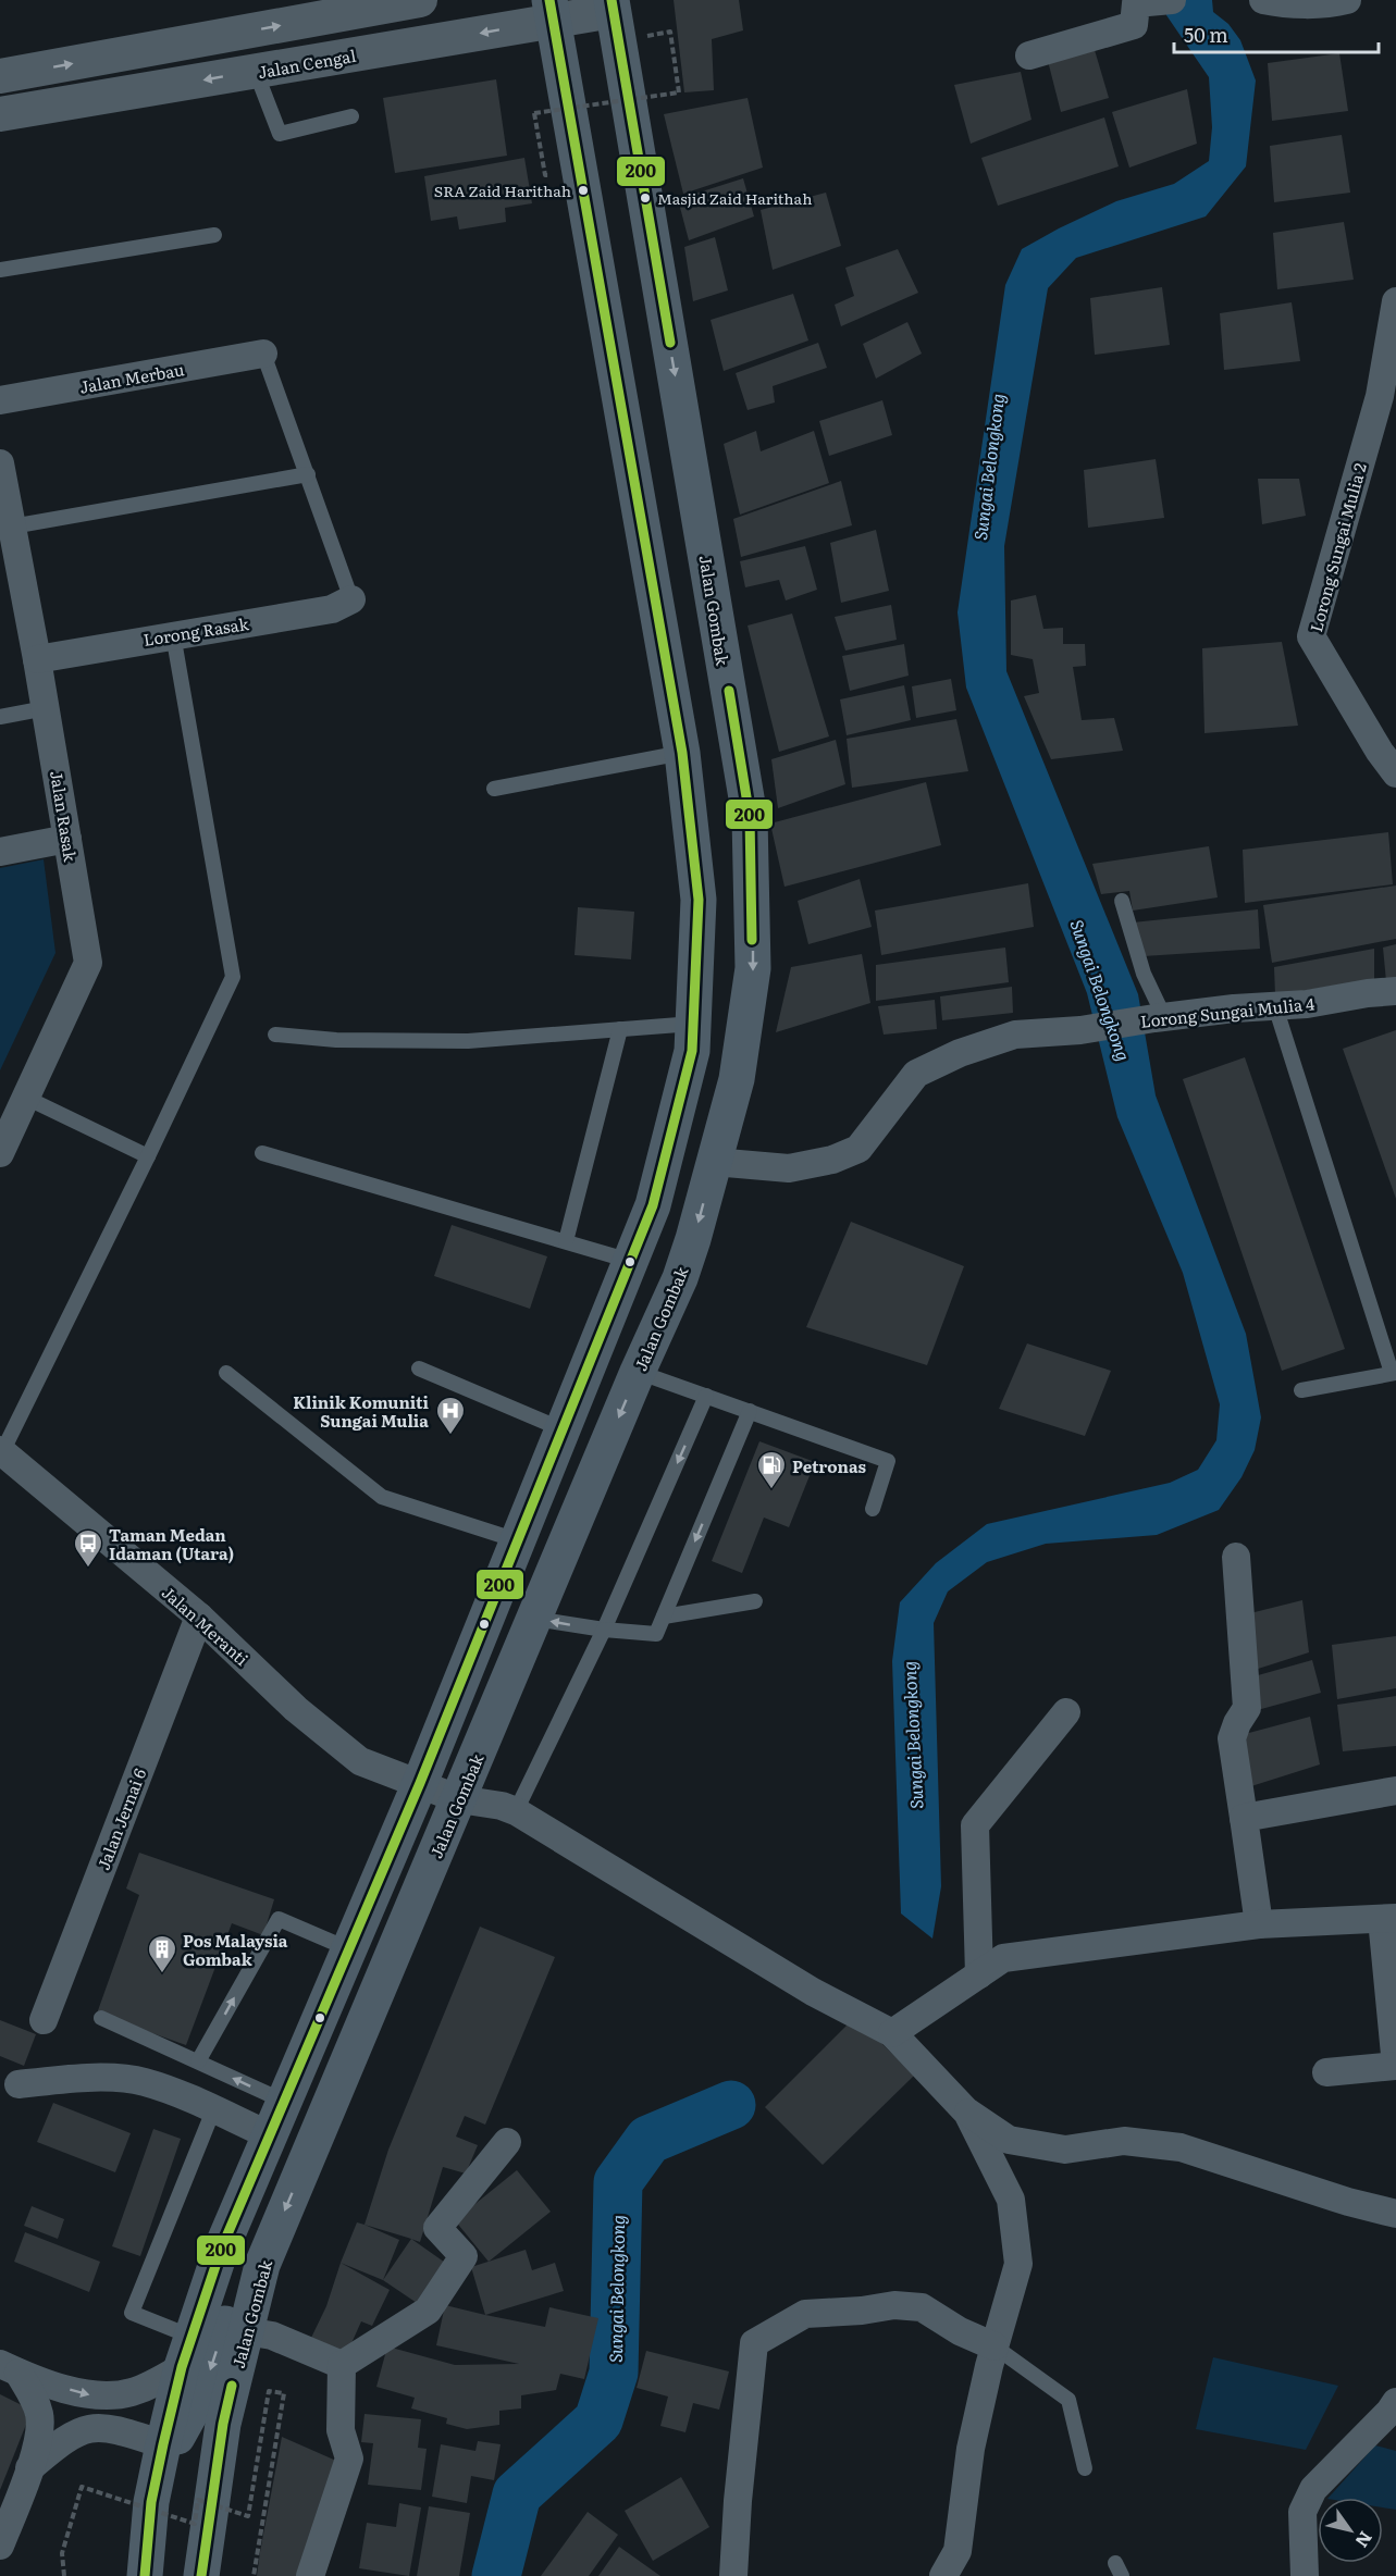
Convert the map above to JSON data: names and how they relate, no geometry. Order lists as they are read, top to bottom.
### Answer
{
  "streets": {
    "main road": ["Jalan Gombak"],
    "street": [
      "Jalan Cengal",
      "Jalan Merbau",
      "Lorong Sungai Mulia 2",
      "Lorong Rasak",
      "Jalan Rasak",
      "Lorong Sungai Mulia 4",
      "Jalan Meranti",
      "Jalan Jernai 6"
    ]
  },
  "crossings": [
    ["Jalan Cengal", "Jalan Gombak"],
    ["Jalan Gombak", "Lorong Sungai Mulia 4"],
    ["Jalan Gombak", "Jalan Meranti"],
    ["Lorong Rasak", "Jalan Rasak"],
    ["Jalan Meranti", "Jalan Jernai 6"]
  ],
  "water": ["Sungai Belongkong"],
  "places": {
    "other": ["SRA Zaid Harithah", "Masjid Zaid Harithah"],
    "hospital": ["Klinik Komuniti Sungai Mulia"],
    "fuel station": ["Petronas"],
    "bus stop": ["Taman Medan Idaman (Utara)"],
    "building": ["Pos Malaysia Gombak"]
  },
  "lines": ["transit line 200"],
  "scale_bar": "50 m",
  "north": "bottom right"
}
